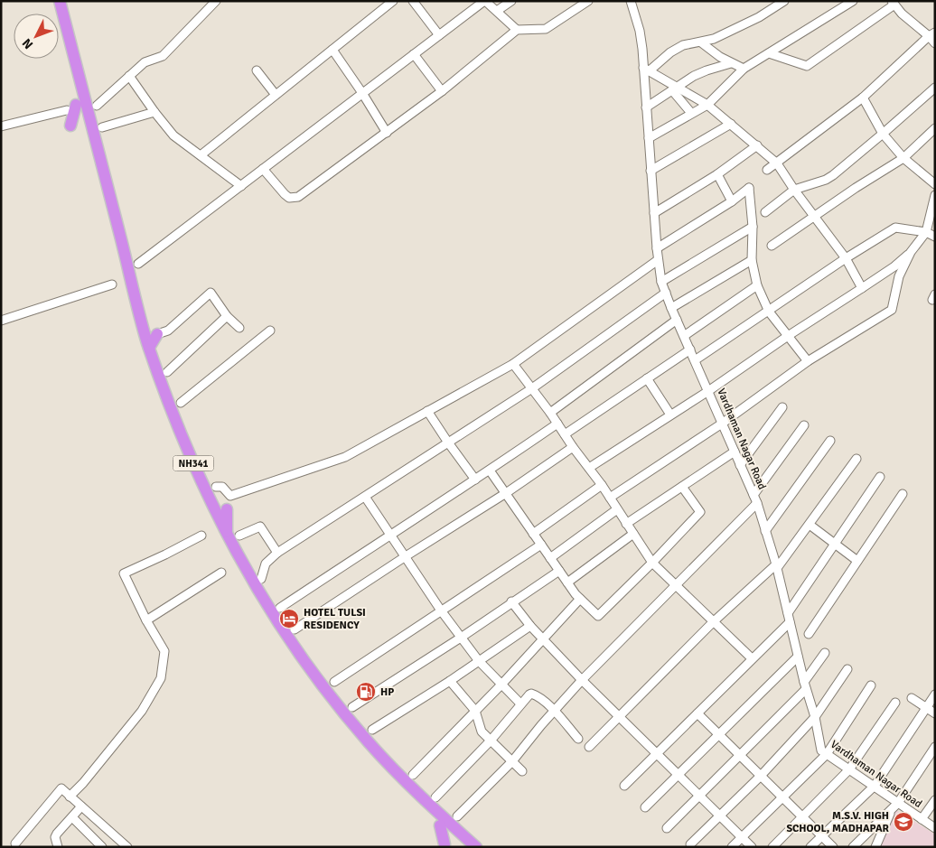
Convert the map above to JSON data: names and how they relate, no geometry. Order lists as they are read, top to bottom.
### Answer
{
  "streets": {
    "highway": ["NH341"],
    "street": ["Vardhaman Nagar Road"]
  },
  "places": {
    "hotel": ["HOTEL TULSI RESIDENCY"],
    "fuel station": ["HP"],
    "school or university": ["M.S.V. HIGH SCHOOL, MADHAPAR"]
  },
  "north": "bottom left"
}
